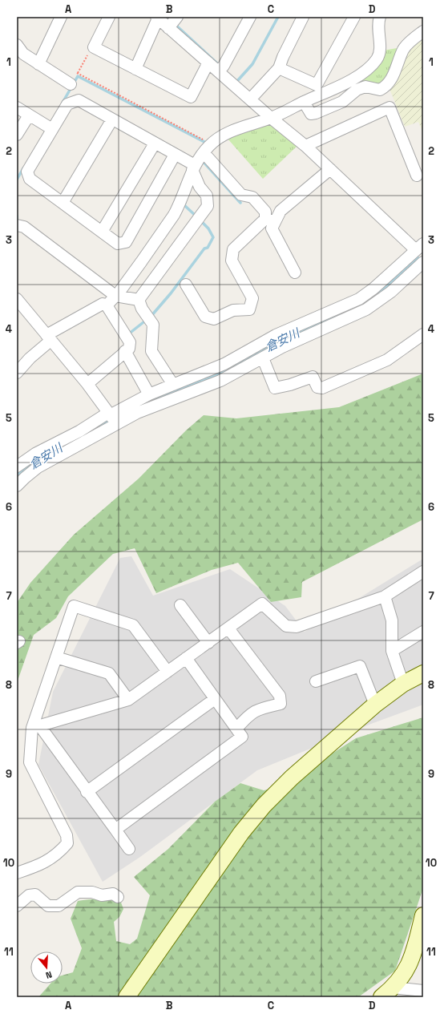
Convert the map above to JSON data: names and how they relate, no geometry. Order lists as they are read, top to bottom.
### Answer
{
  "water": ["倉安川"],
  "north": "bottom",
  "grid": {
    "columns": [
      "A",
      "B",
      "C",
      "D"
    ],
    "rows": [
      "1",
      "2",
      "3",
      "4",
      "5",
      "6",
      "7",
      "8",
      "9",
      "10",
      "11"
    ]
  }
}
